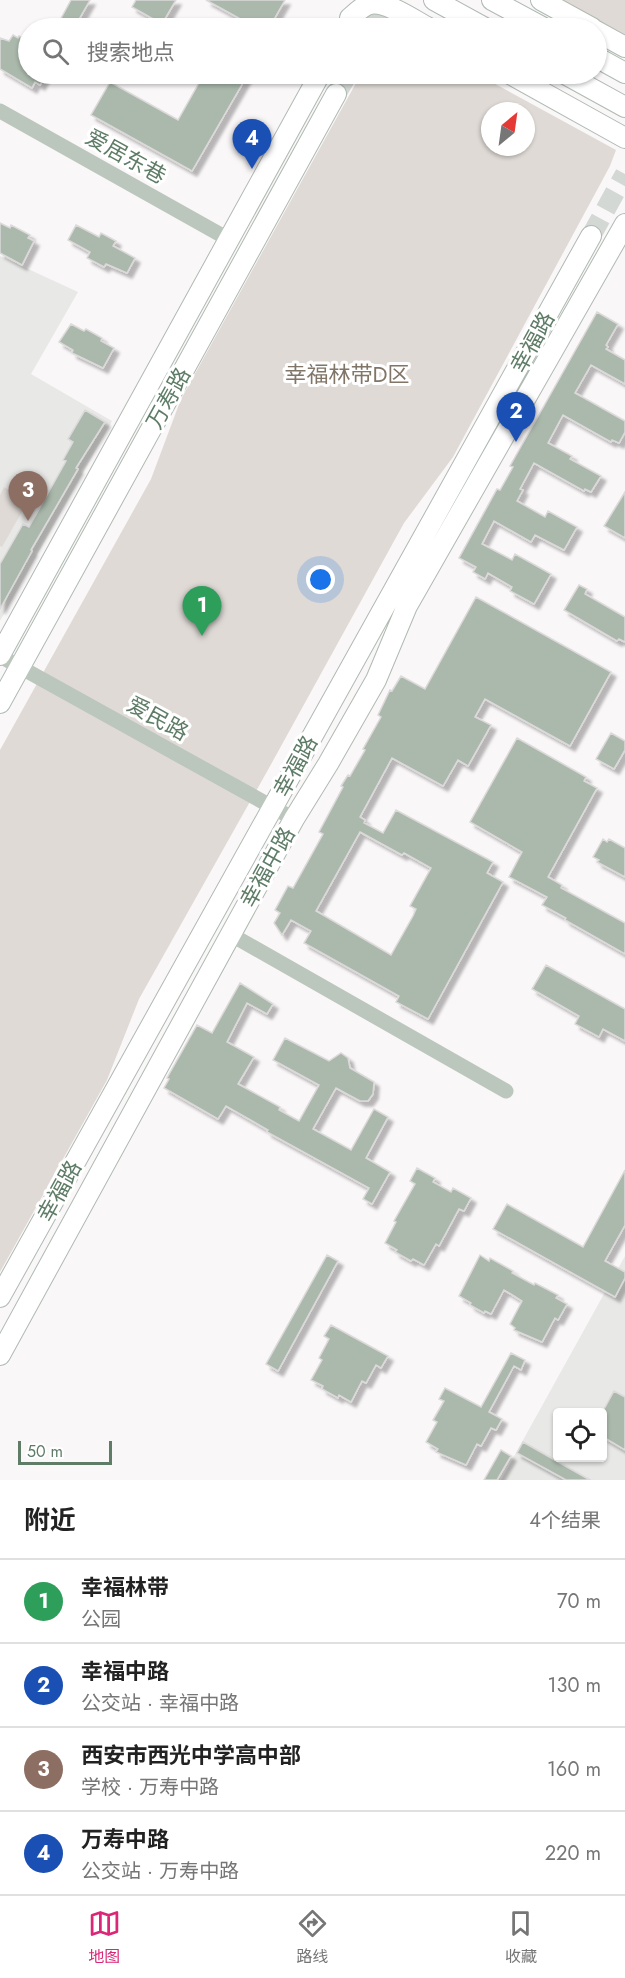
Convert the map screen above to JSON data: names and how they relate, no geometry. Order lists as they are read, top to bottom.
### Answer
{
  "streets": {
    "main road": ["幸福路", "万寿路", "幸福中路"],
    "street": ["爱居东巷", "爱民路"]
  },
  "crossings": [
    ["幸福路", "爱民路"],
    ["万寿路", "爱民路"],
    ["爱民路", "幸福中路"]
  ],
  "parks": ["幸福林带D区"],
  "scale_bar": "50 m",
  "north": "top right",
  "page": {
    "search": "搜索地点",
    "pins": [
      "4",
      "2",
      "3",
      "1"
    ],
    "scale": "50 m",
    "heading": ["附近", "4个结果"],
    "list": [
      {
        "mark": "1",
        "name": "幸福林带",
        "note": "公园",
        "value": "70 m"
      },
      {
        "mark": "2",
        "name": "幸福中路",
        "note": "公交站 · 幸福中路",
        "value": "130 m"
      },
      {
        "mark": "3",
        "name": "西安市西光中学高中部",
        "note": "学校 · 万寿中路",
        "value": "160 m"
      },
      {
        "mark": "4",
        "name": "万寿中路",
        "note": "公交站 · 万寿中路",
        "value": "220 m"
      }
    ],
    "nav": ["地图", "路线", "收藏"]
  }
}
